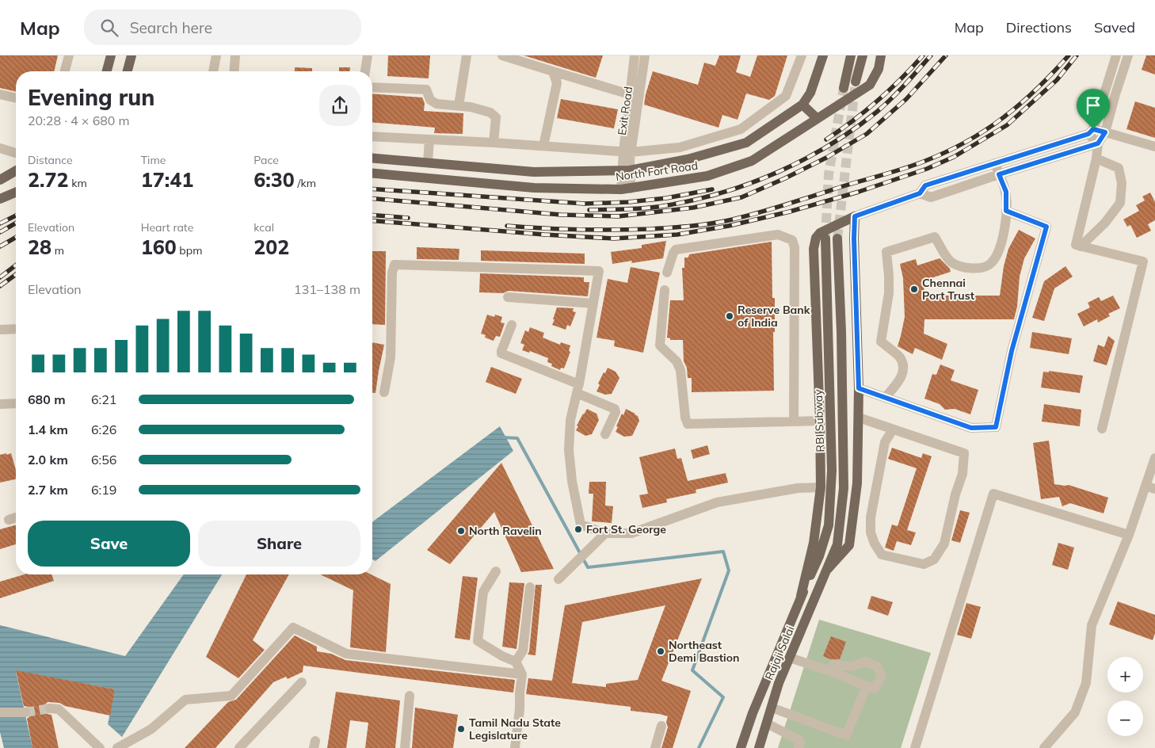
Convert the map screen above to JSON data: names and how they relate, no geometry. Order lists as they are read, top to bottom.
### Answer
{
  "streets": {
    "main road": ["North Fort Road", "RBI Subway", "Rajaji Salai"],
    "street": ["Exit Road"]
  },
  "crossings": [
    ["Exit Road", "North Fort Road"],
    ["RBI Subway", "Rajaji Salai"]
  ],
  "places": [
    "Chennai Port Trust",
    "Reserve Bank of India",
    "Fort St. George",
    "North Ravelin",
    "Northeast Demi Bastion",
    "Tamil Nadu State Legislature"
  ],
  "page": {
    "header": "Map",
    "search": "Search here",
    "nav": ["Map", "Directions", "Saved"],
    "heading": ["Evening run", "20:28 · 4 × 680 m"],
    "stats": [
      ["Distance", "2.72 km"],
      ["Time", "17:41"],
      ["Pace", "6:30 /km"],
      ["Elevation", "28 m"],
      ["Heart rate", "160 bpm"],
      ["kcal", "202"]
    ],
    "chart": ["Elevation", "131–138 m"],
    "list": [
      {
        "name": "680 m",
        "note": "6:21"
      },
      {
        "name": "1.4 km",
        "note": "6:26"
      },
      {
        "name": "2.0 km",
        "note": "6:56"
      },
      {
        "name": "2.7 km",
        "note": "6:19"
      }
    ],
    "buttons": ["Save", "Share"],
    "map_buttons": ["+", "−"]
  }
}
